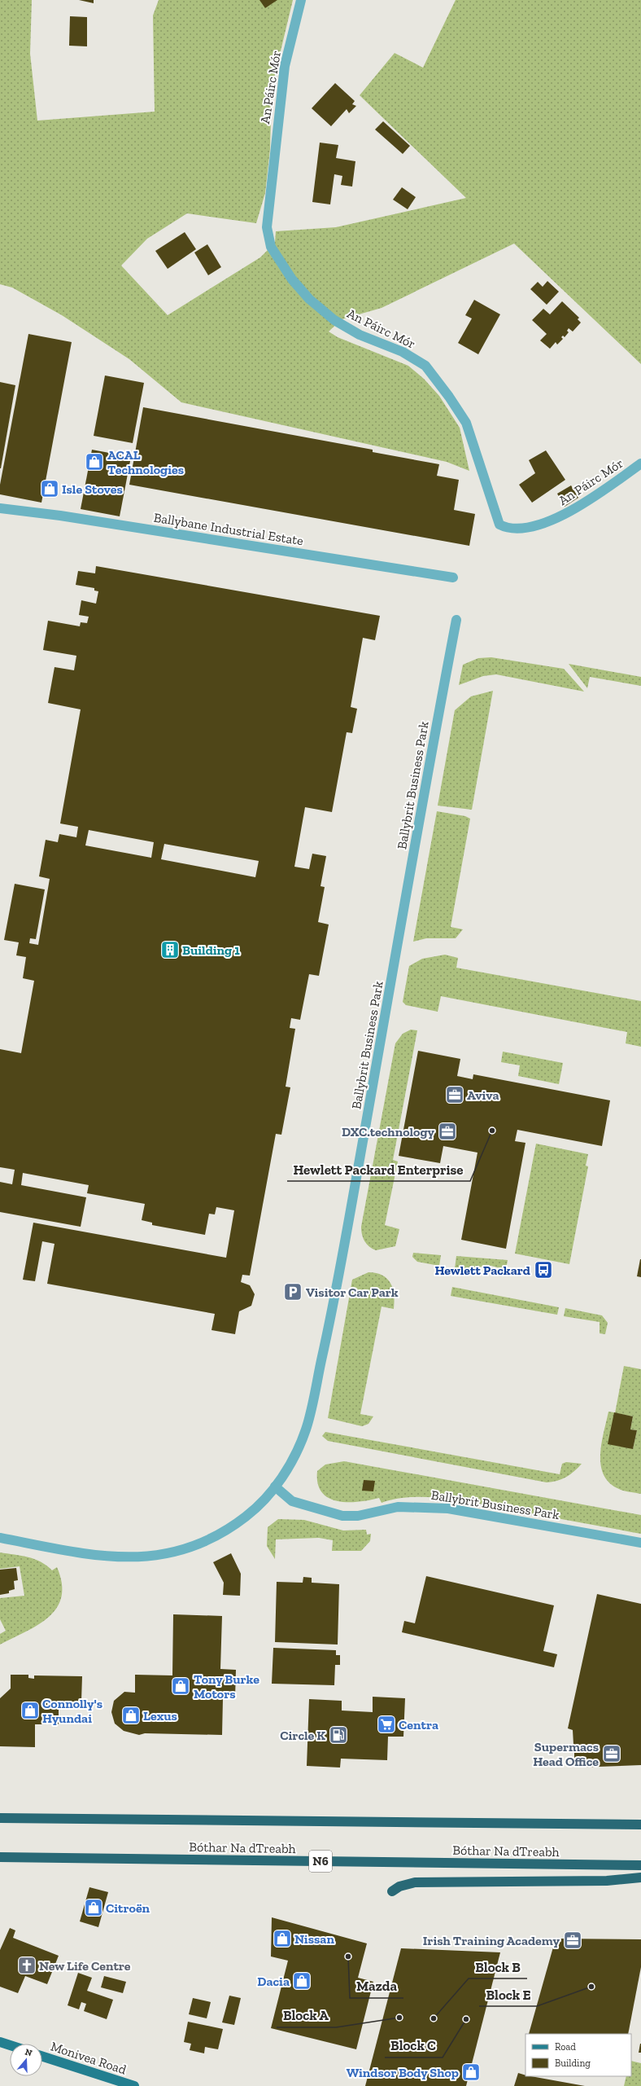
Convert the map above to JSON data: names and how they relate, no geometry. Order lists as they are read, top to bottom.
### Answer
{
  "streets": {
    "highway": ["Bóthar Na dTreabh", "N6"],
    "main road": ["Monivea Road"],
    "street": ["An Páirc Mór", "Ballybane Industrial Estate", "Ballybrit Business Park"]
  },
  "places": {
    "shop": [
      "ACAL Technologies",
      "Isle Stoves",
      "Tony Burke Motors",
      "Connolly's Hyundai",
      "Lexus",
      "Citroën",
      "Nissan",
      "Dacia",
      "Windsor Body Shop"
    ],
    "building": ["Building 1"],
    "office": [
      "Aviva",
      "DXC.technology",
      "Supermacs Head Office",
      "Irish Training Academy"
    ],
    "other": [
      "Hewlett Packard Enterprise",
      "Mazda",
      "Block E",
      "Block A",
      "Block B",
      "Block C"
    ],
    "bus stop": ["Hewlett Packard"],
    "parking": ["Visitor Car Park"],
    "supermarket": ["Centra"],
    "fuel station": ["Circle K"],
    "church": ["New Life Centre"]
  },
  "legend": ["Road", "Building"],
  "north": "top"
}
